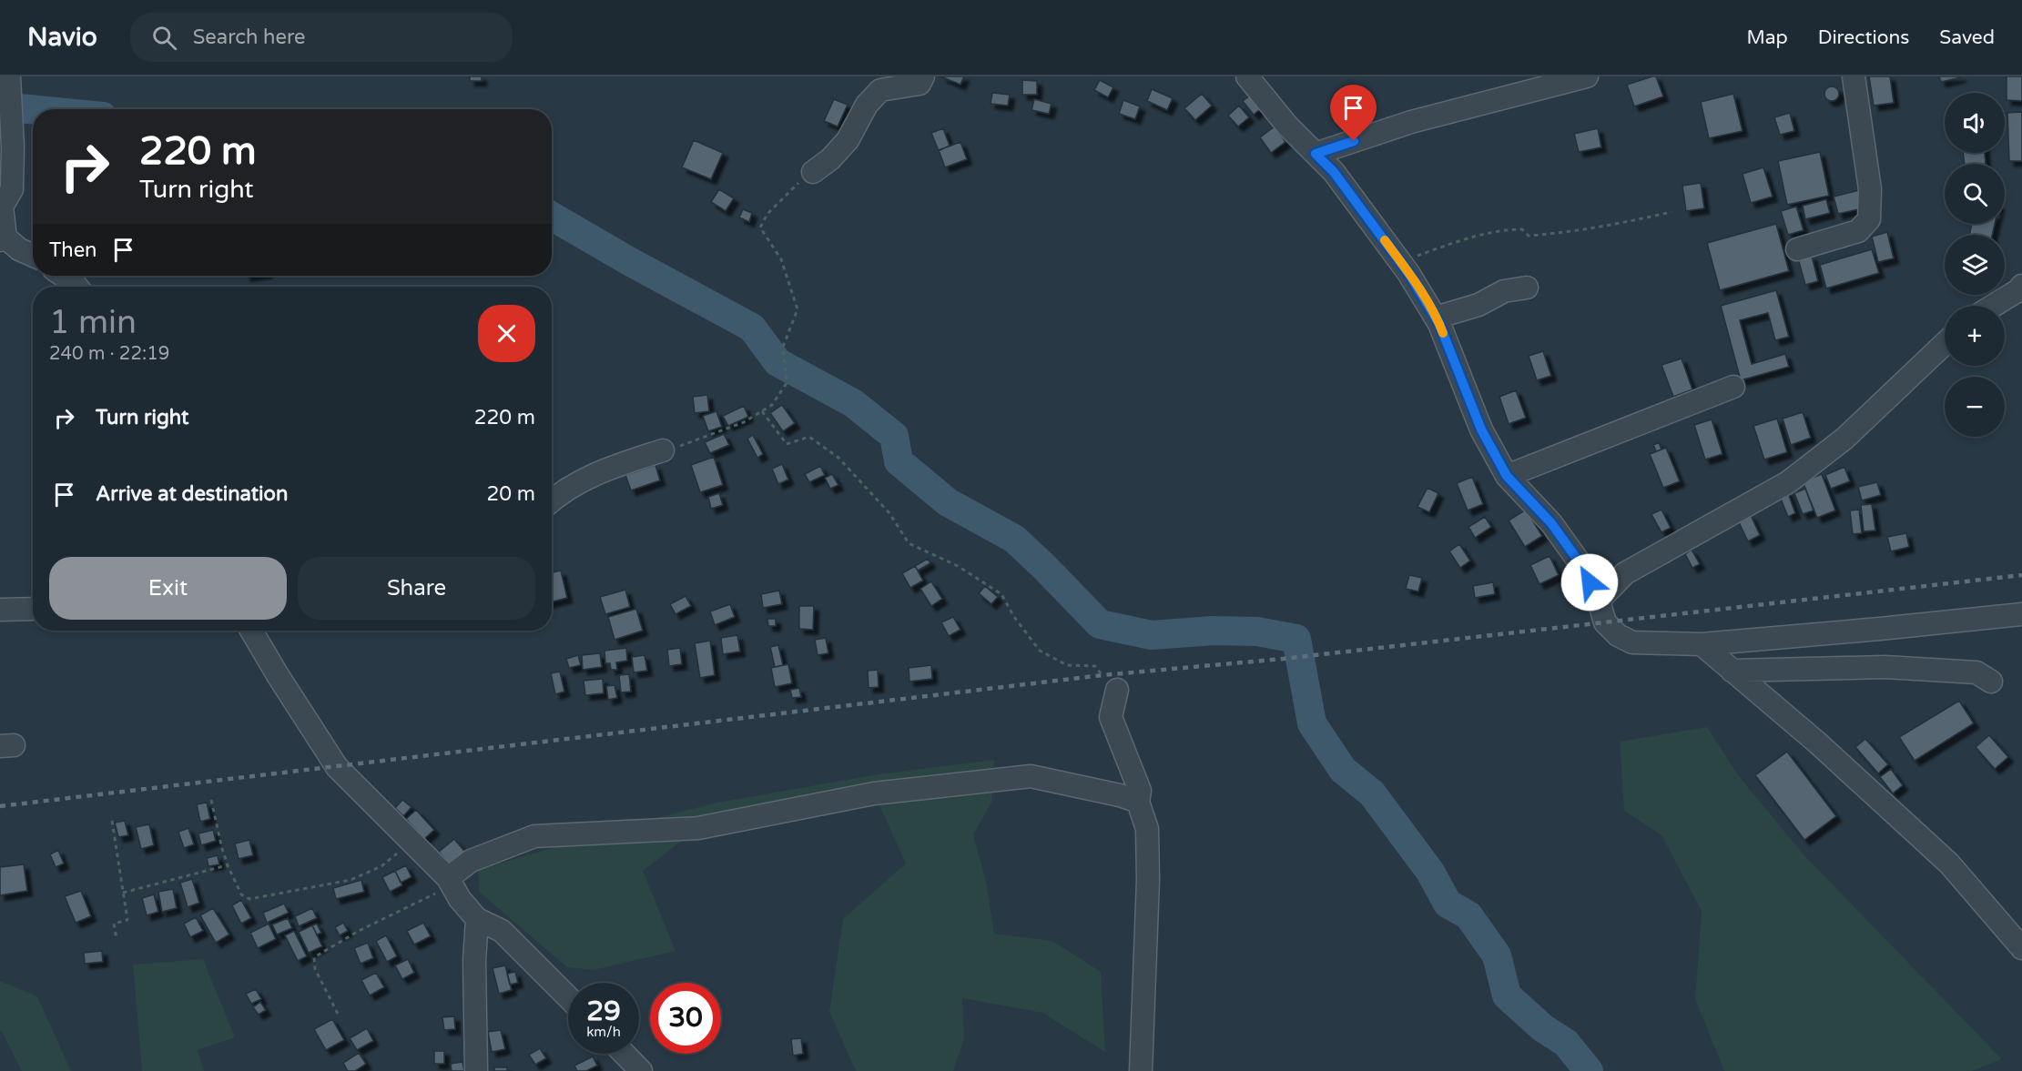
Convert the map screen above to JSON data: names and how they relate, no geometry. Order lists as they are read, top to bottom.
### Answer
{
  "page": {
    "header": "Navio",
    "search": "Search here",
    "nav": ["Map", "Directions", "Saved"],
    "map_buttons": ["+", "−"],
    "turn": ["220 m", "Turn right"],
    "then": "Then",
    "heading": ["1 min", "240 m · 22:19"],
    "list": [
      {
        "name": "Turn right",
        "value": "220 m"
      },
      {
        "name": "Arrive at destination",
        "value": "20 m"
      }
    ],
    "buttons": ["Exit", "Share"],
    "speed": "29 km/h",
    "limit": "30"
  }
}
